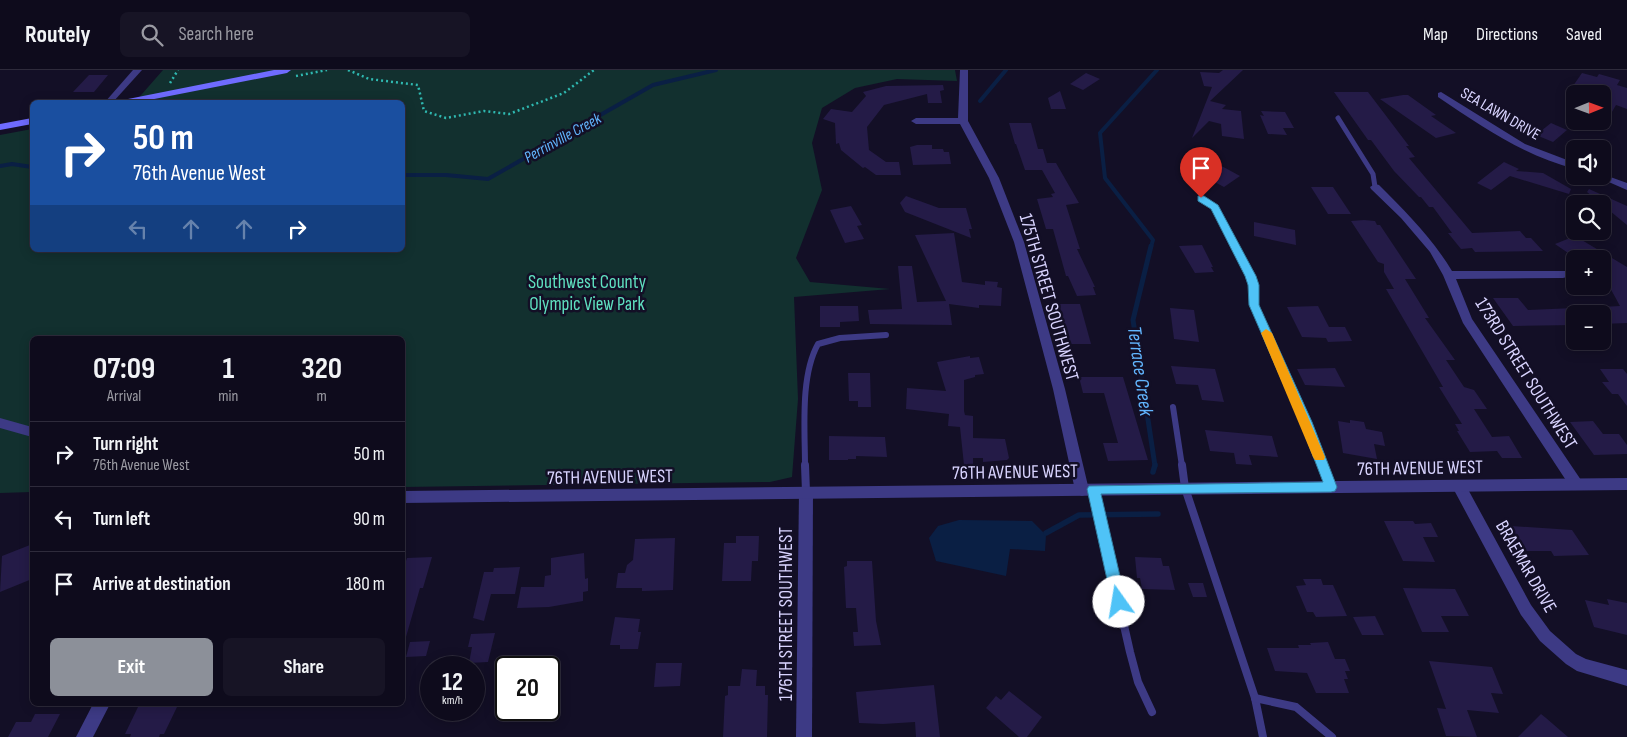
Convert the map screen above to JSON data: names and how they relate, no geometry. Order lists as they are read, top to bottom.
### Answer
{
  "streets": {
    "street": [
      "SEA LAWN DRIVE",
      "175TH STREET SOUTHWEST",
      "173RD STREET SOUTHWEST",
      "76TH AVENUE WEST",
      "BRAEMAR DRIVE",
      "176TH STREET SOUTHWEST"
    ]
  },
  "crossings": [
    ["175TH STREET SOUTHWEST", "76TH AVENUE WEST"],
    ["173RD STREET SOUTHWEST", "76TH AVENUE WEST"],
    ["76TH AVENUE WEST", "BRAEMAR DRIVE"],
    ["76TH AVENUE WEST", "176TH STREET SOUTHWEST"]
  ],
  "water": ["Perrinville Creek", "Terrace Creek"],
  "parks": ["Southwest County Olympic View Park"],
  "north": "right",
  "page": {
    "header": "Routely",
    "search": "Search here",
    "nav": ["Map", "Directions", "Saved"],
    "map_buttons": ["+", "−"],
    "turn": ["50 m", "76th Avenue West"],
    "eta": [
      "07:09",
      "Arrival",
      "1",
      "min",
      "320",
      "m"
    ],
    "list": [
      {
        "name": "Turn right",
        "note": "76th Avenue West",
        "value": "50 m"
      },
      {
        "name": "Turn left",
        "value": "90 m"
      },
      {
        "name": "Arrive at destination",
        "value": "180 m"
      }
    ],
    "buttons": ["Exit", "Share"],
    "speed": "12 km/h",
    "limit": "20"
  }
}
